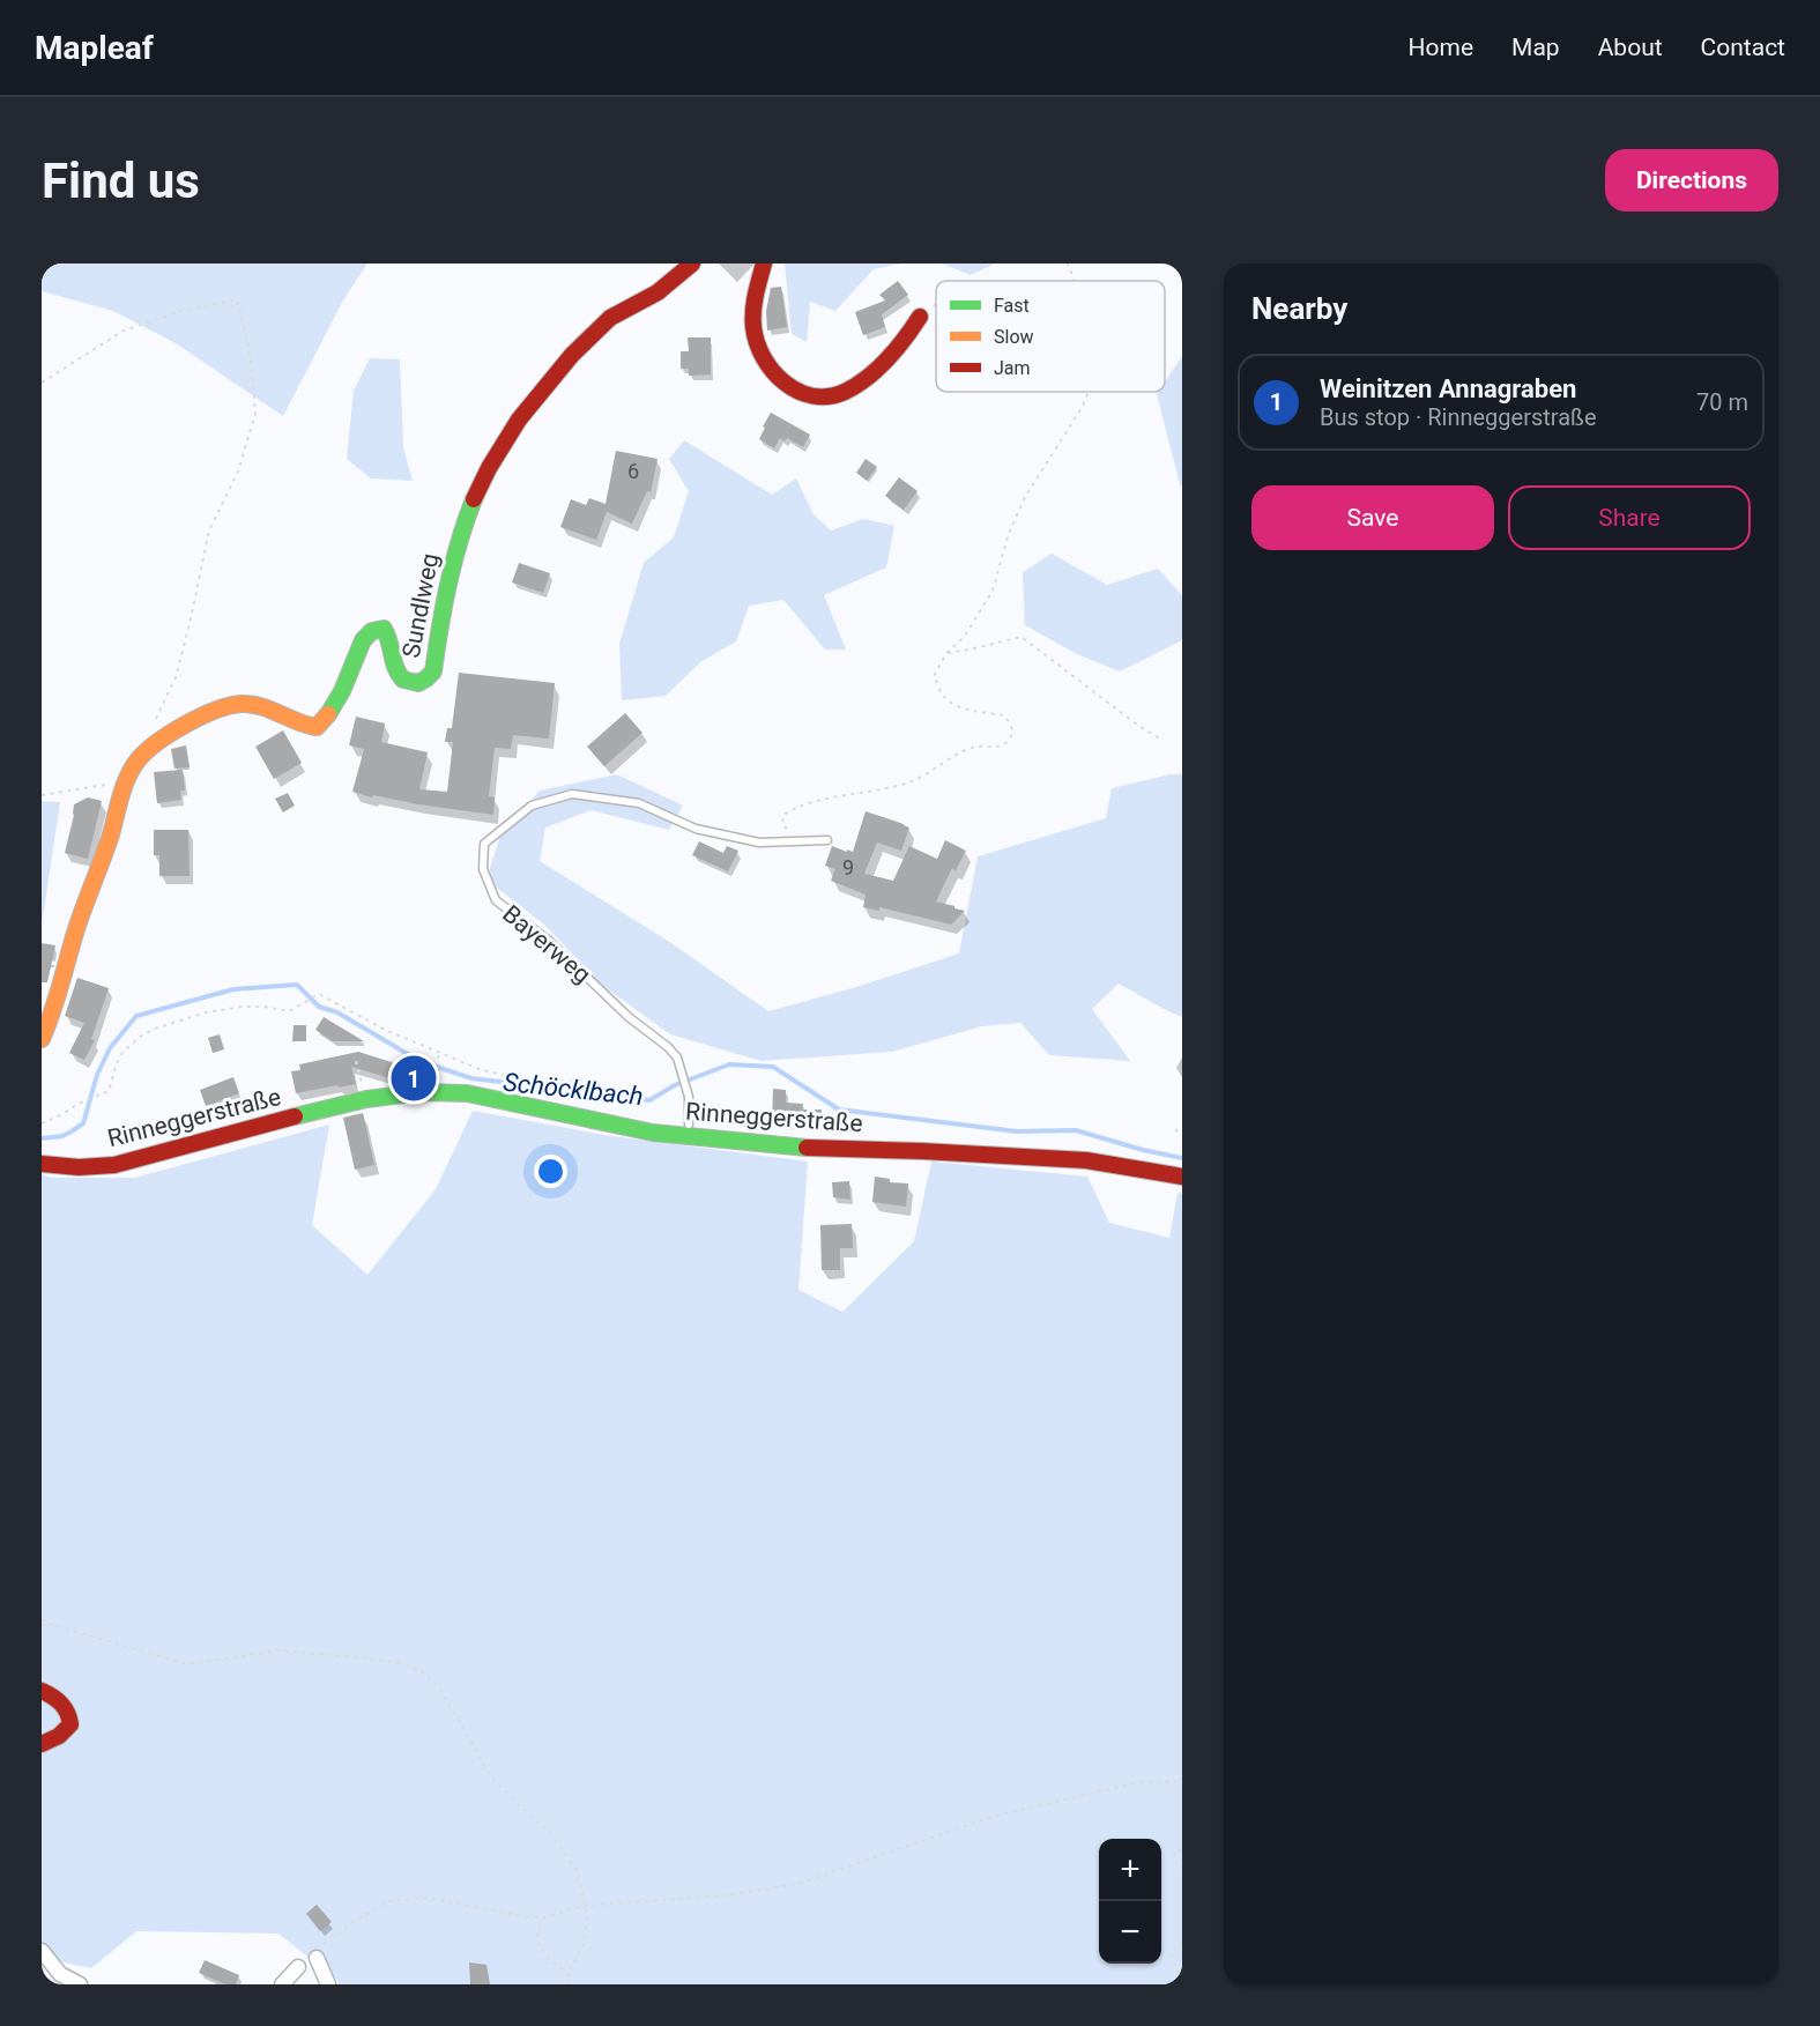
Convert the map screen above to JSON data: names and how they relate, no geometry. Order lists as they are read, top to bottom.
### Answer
{
  "streets": {
    "street": ["Sundlweg", "Rinneggerstraße"],
    "lane": ["Bayerweg"]
  },
  "water": ["Schöcklbach"],
  "house_numbers": ["6", "9"],
  "legend": ["Fast", "Slow", "Jam"],
  "page": {
    "header": "Mapleaf",
    "nav": [
      "Home",
      "Map",
      "About",
      "Contact"
    ],
    "buttons": [
      "Directions",
      ["Save", "Share"]
    ],
    "title": "Find us",
    "heading": "Nearby",
    "list": [
      {
        "mark": "1",
        "name": "Weinitzen Annagraben",
        "note": "Bus stop · Rinneggerstraße",
        "value": "70 m"
      }
    ],
    "pins": "1",
    "map_buttons": ["+", "−"]
  }
}
